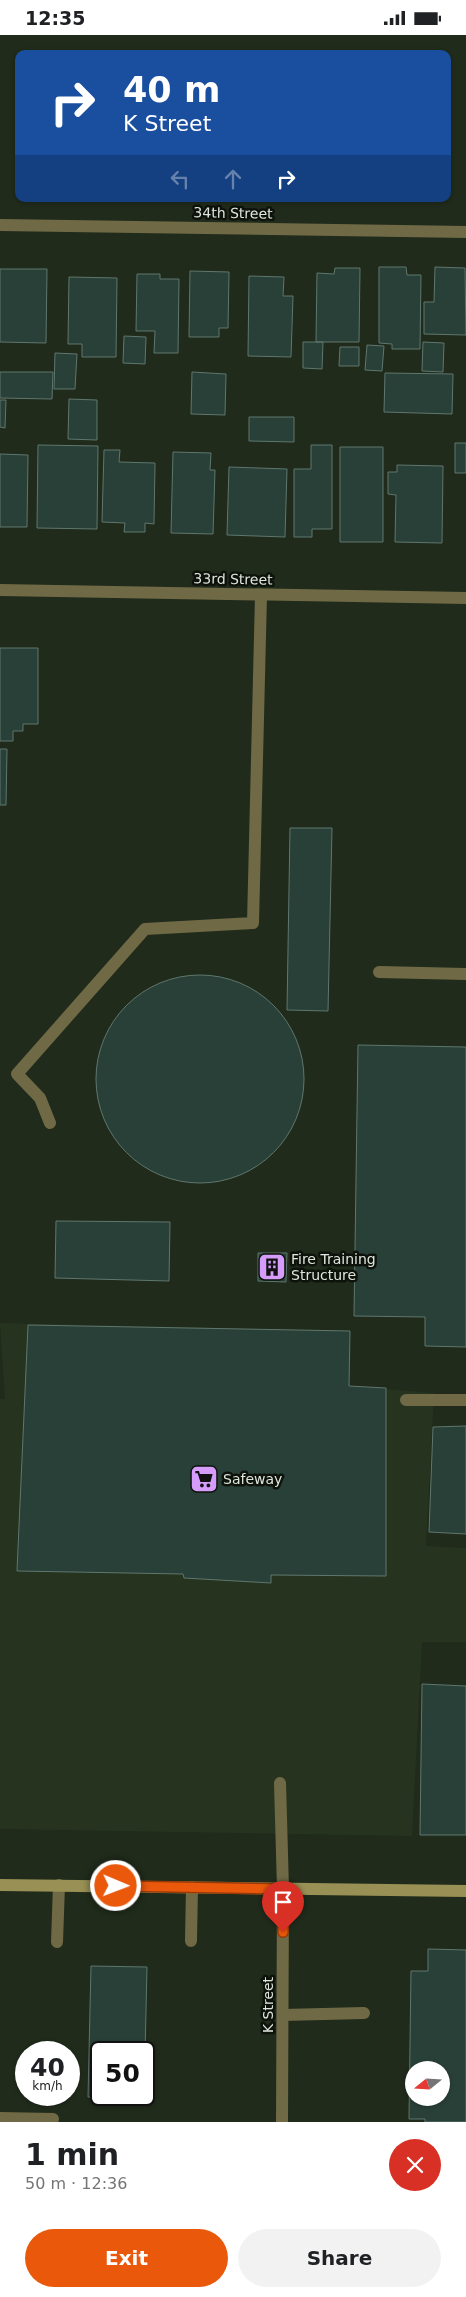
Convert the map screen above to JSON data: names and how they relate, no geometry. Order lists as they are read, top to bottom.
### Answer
{
  "streets": {
    "street": ["34th Street", "33rd Street", "K Street"]
  },
  "places": {
    "building": ["Fire Training Structure"],
    "supermarket": ["Safeway"]
  },
  "north": "left",
  "page": {
    "status": "12:35",
    "turn": ["40 m", "K Street"],
    "speed": "40 km/h",
    "limit": "50",
    "heading": ["1 min", "50 m · 12:36"],
    "buttons": ["Exit", "Share"]
  }
}
